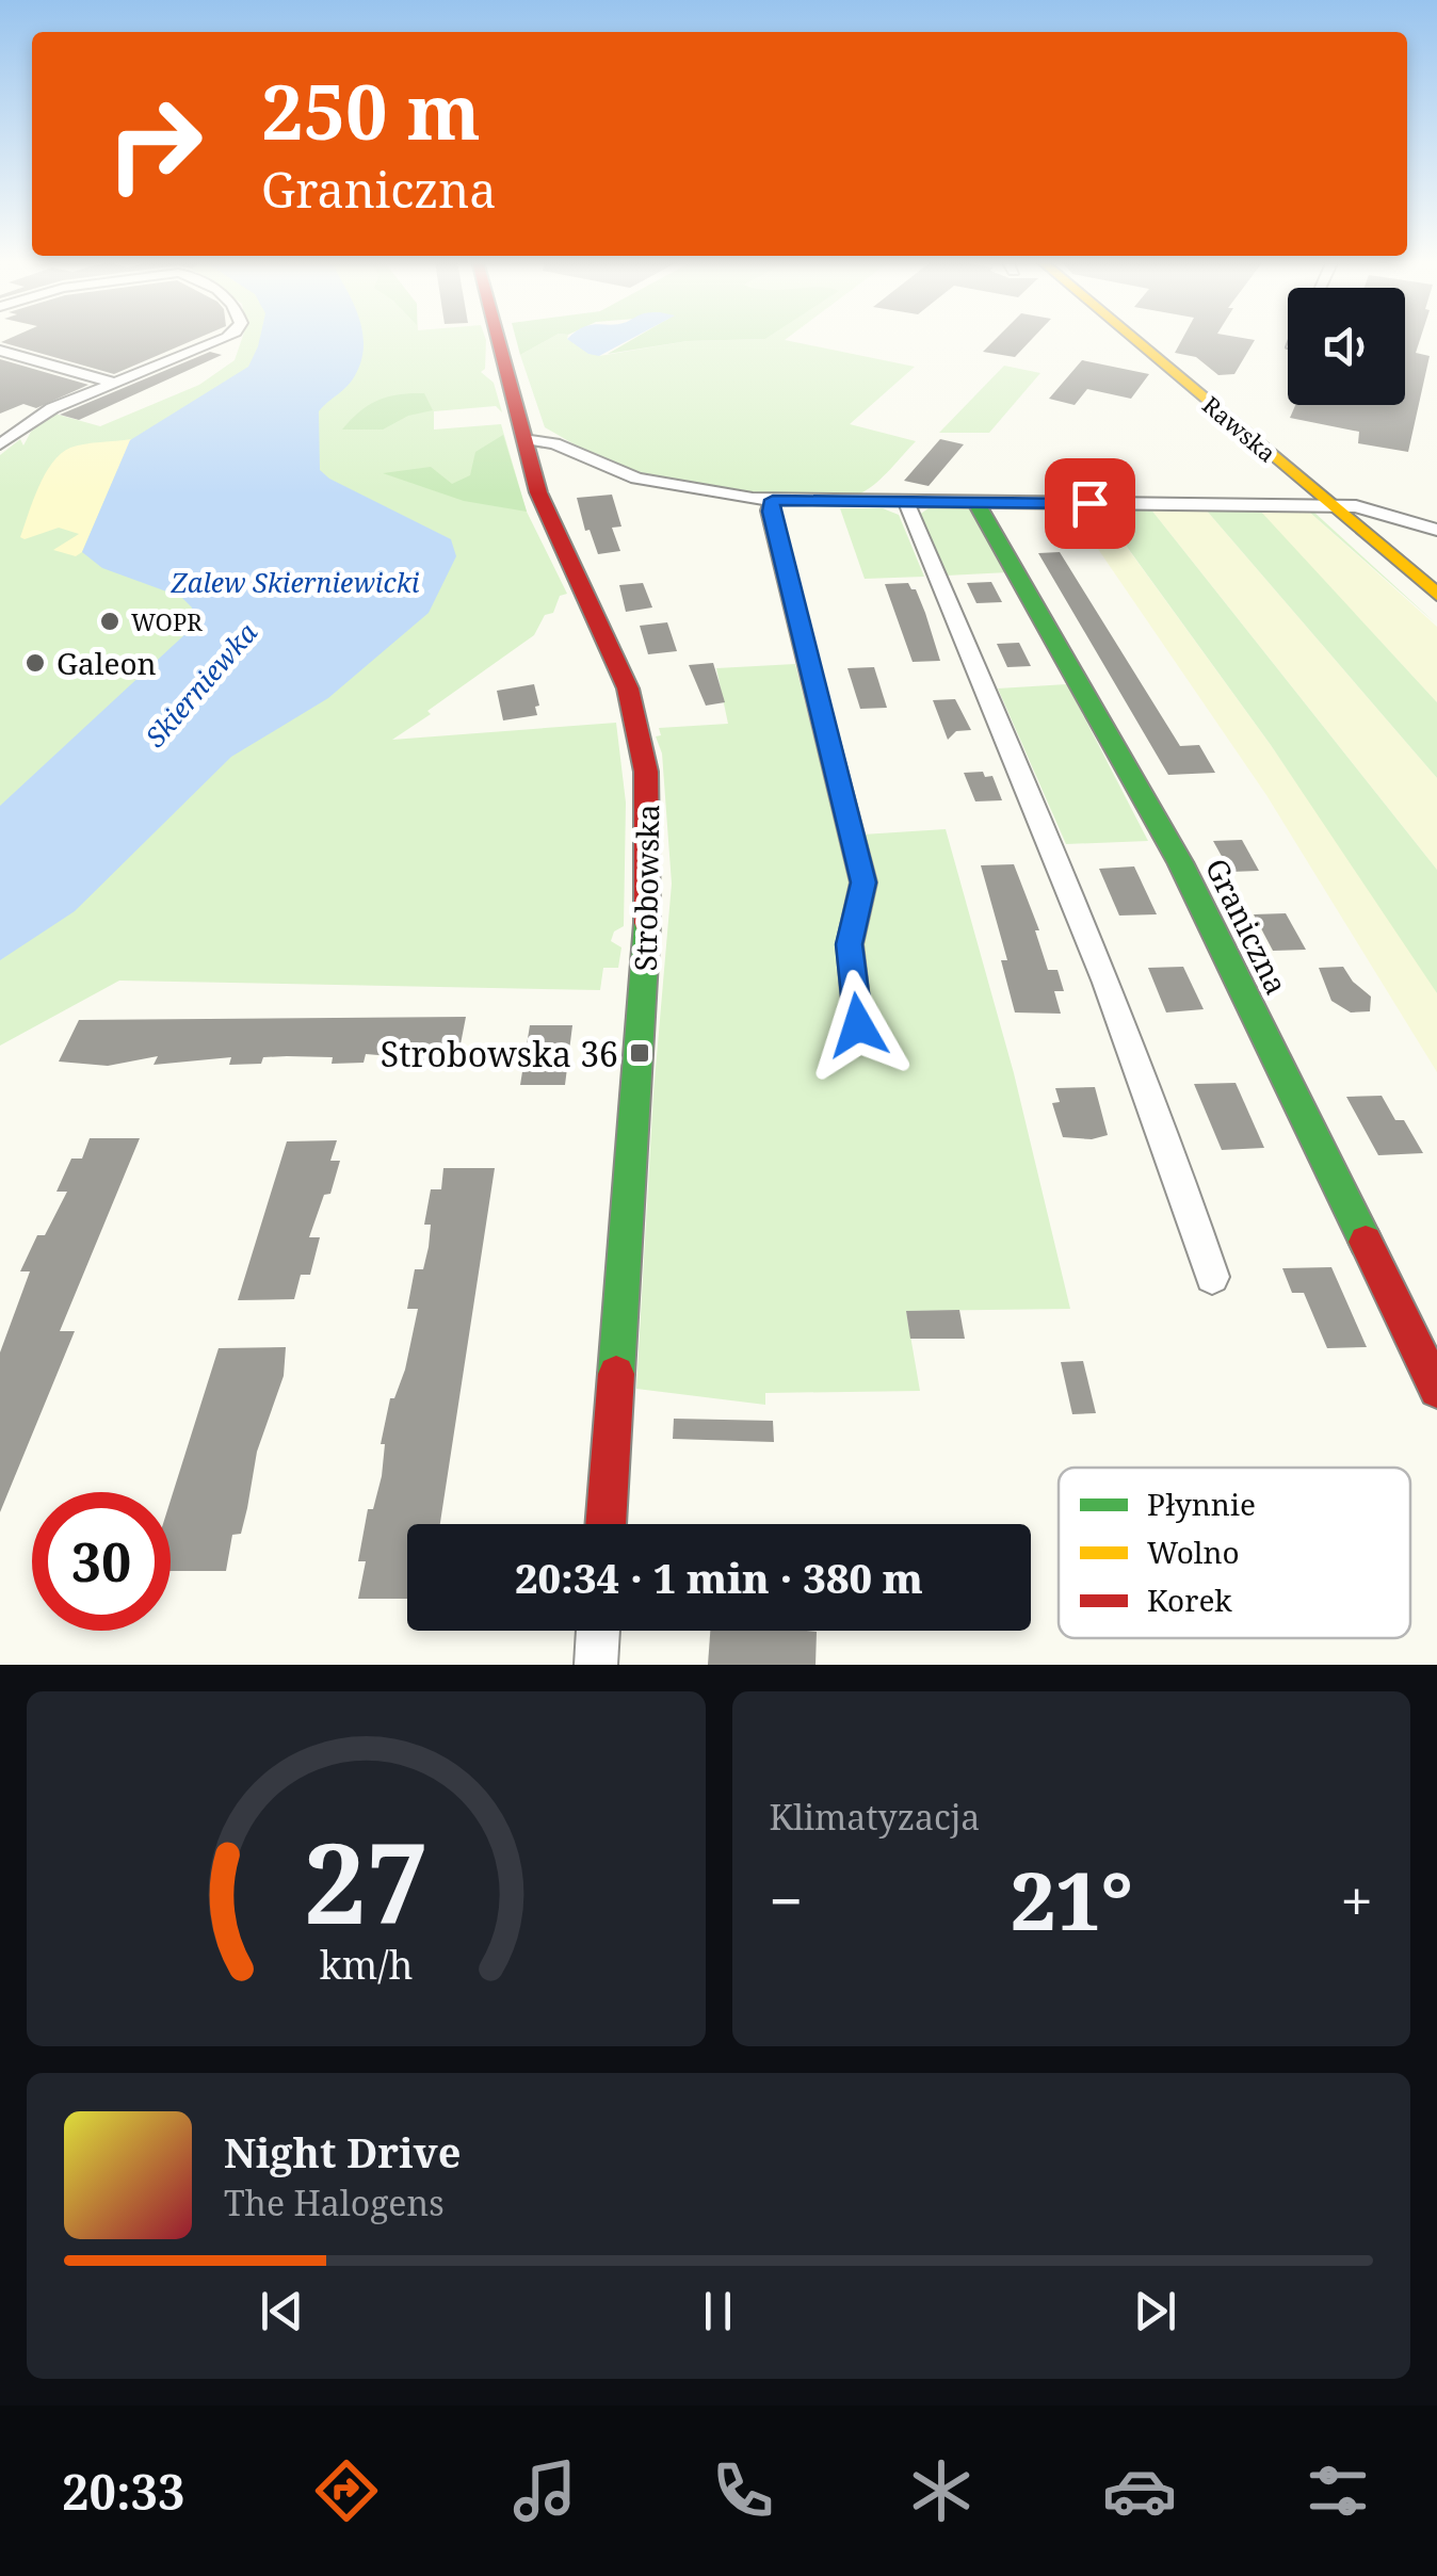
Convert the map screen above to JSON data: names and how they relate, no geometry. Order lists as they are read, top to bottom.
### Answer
{
  "streets": {
    "street": ["Rawska", "Strobowska", "Graniczna"]
  },
  "water": ["Zalew Skierniewicki", "Skierniewka"],
  "places": {
    "other": ["WOPR", "Galeon"],
    "transit": ["Strobowska 36"]
  },
  "legend": ["Płynnie", "Wolno", "Korek"],
  "page": {
    "turn": ["250 m", "Graniczna"],
    "limit": "30",
    "trip": "20:34 · 1 min · 380 m",
    "tile": "Klimatyzacja",
    "heat": ["−", "21°", "+"],
    "song": ["Night Drive", "The Halogens"],
    "tabs": "20:33",
    "gauge": ["27", "km/h"]
  }
}
